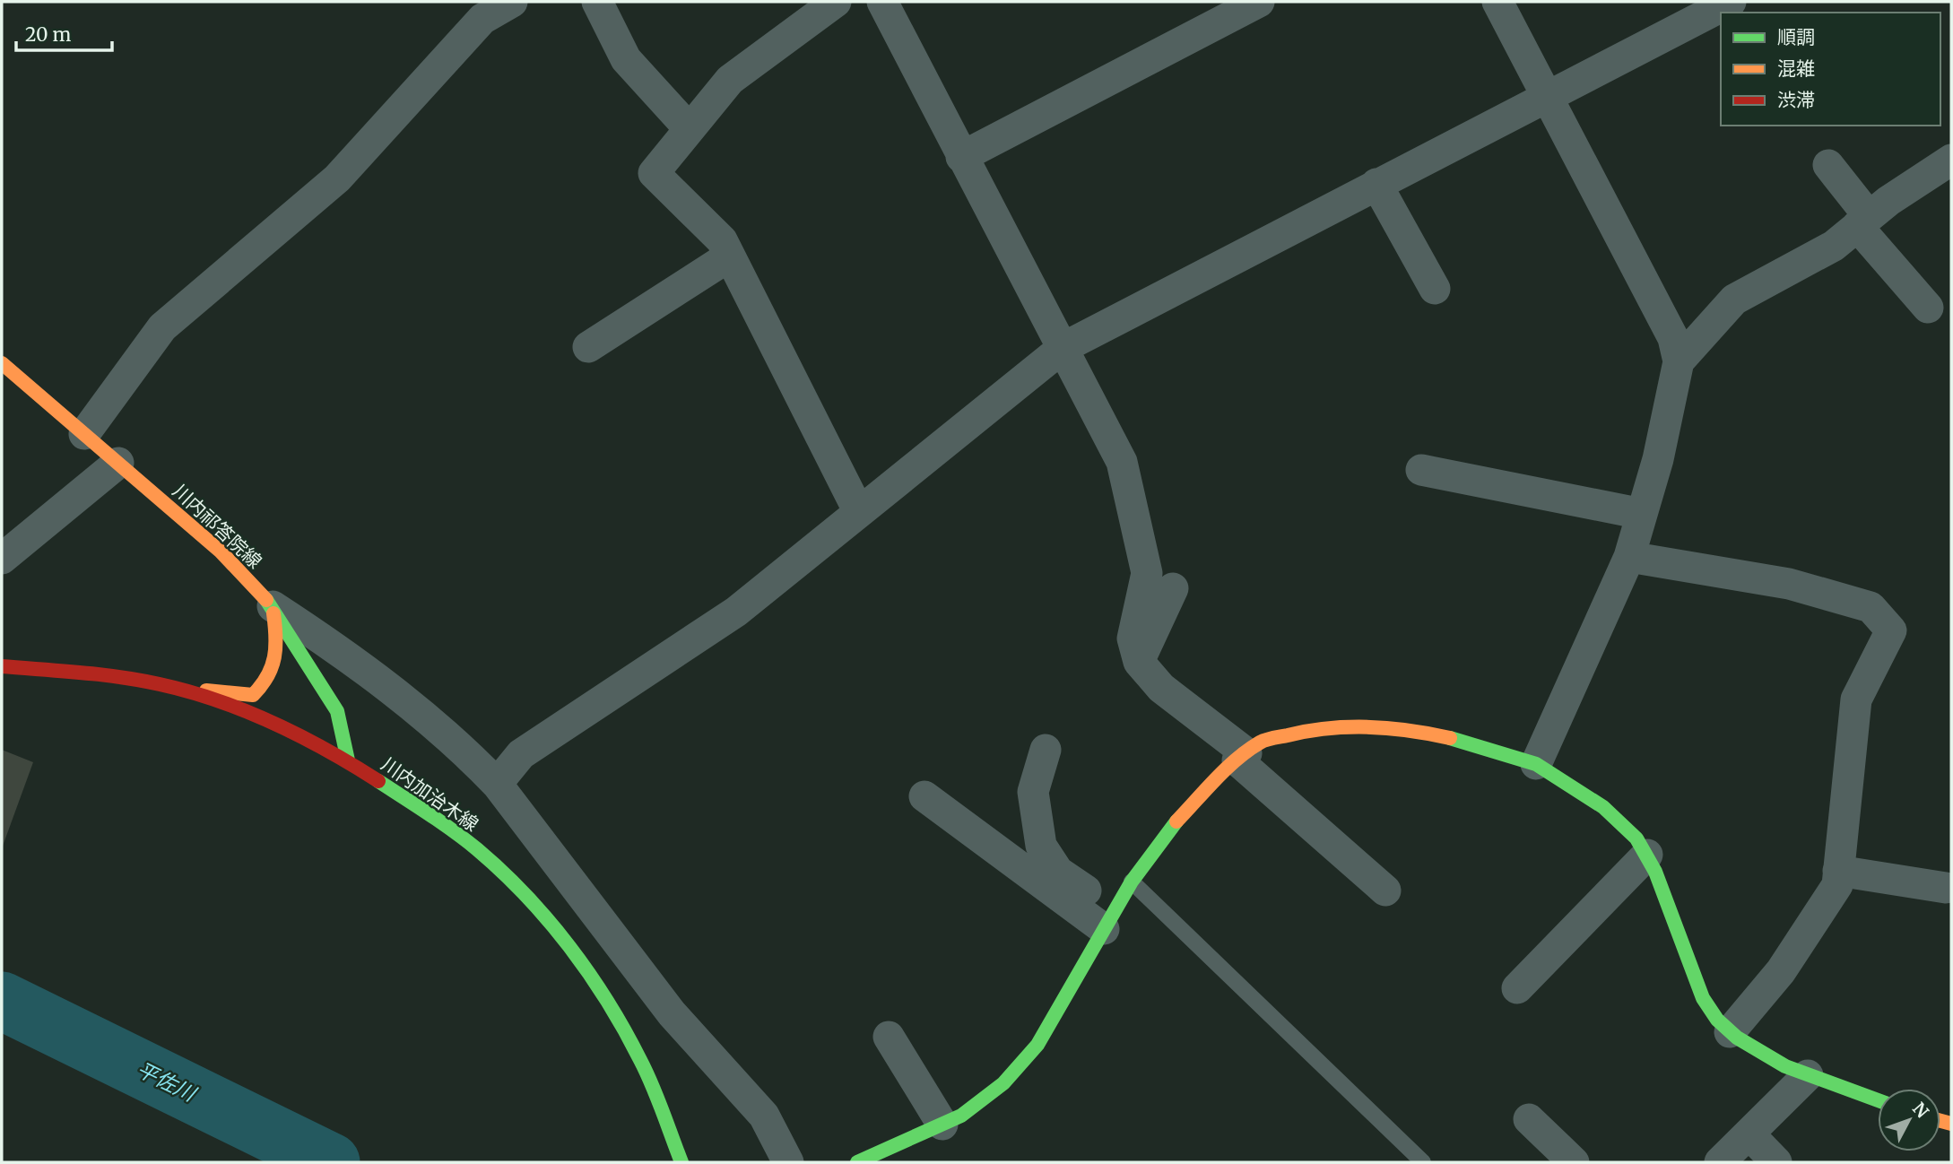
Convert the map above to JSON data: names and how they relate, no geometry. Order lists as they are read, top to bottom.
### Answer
{
  "streets": {
    "main road": ["川内祁答院線", "川内加治木線"]
  },
  "crossings": [
    ["川内祁答院線", "川内加治木線"]
  ],
  "water": ["平佐川"],
  "legend": ["順調", "混雑", "渋滞"],
  "scale_bar": "20 m",
  "north": "top right"
}
